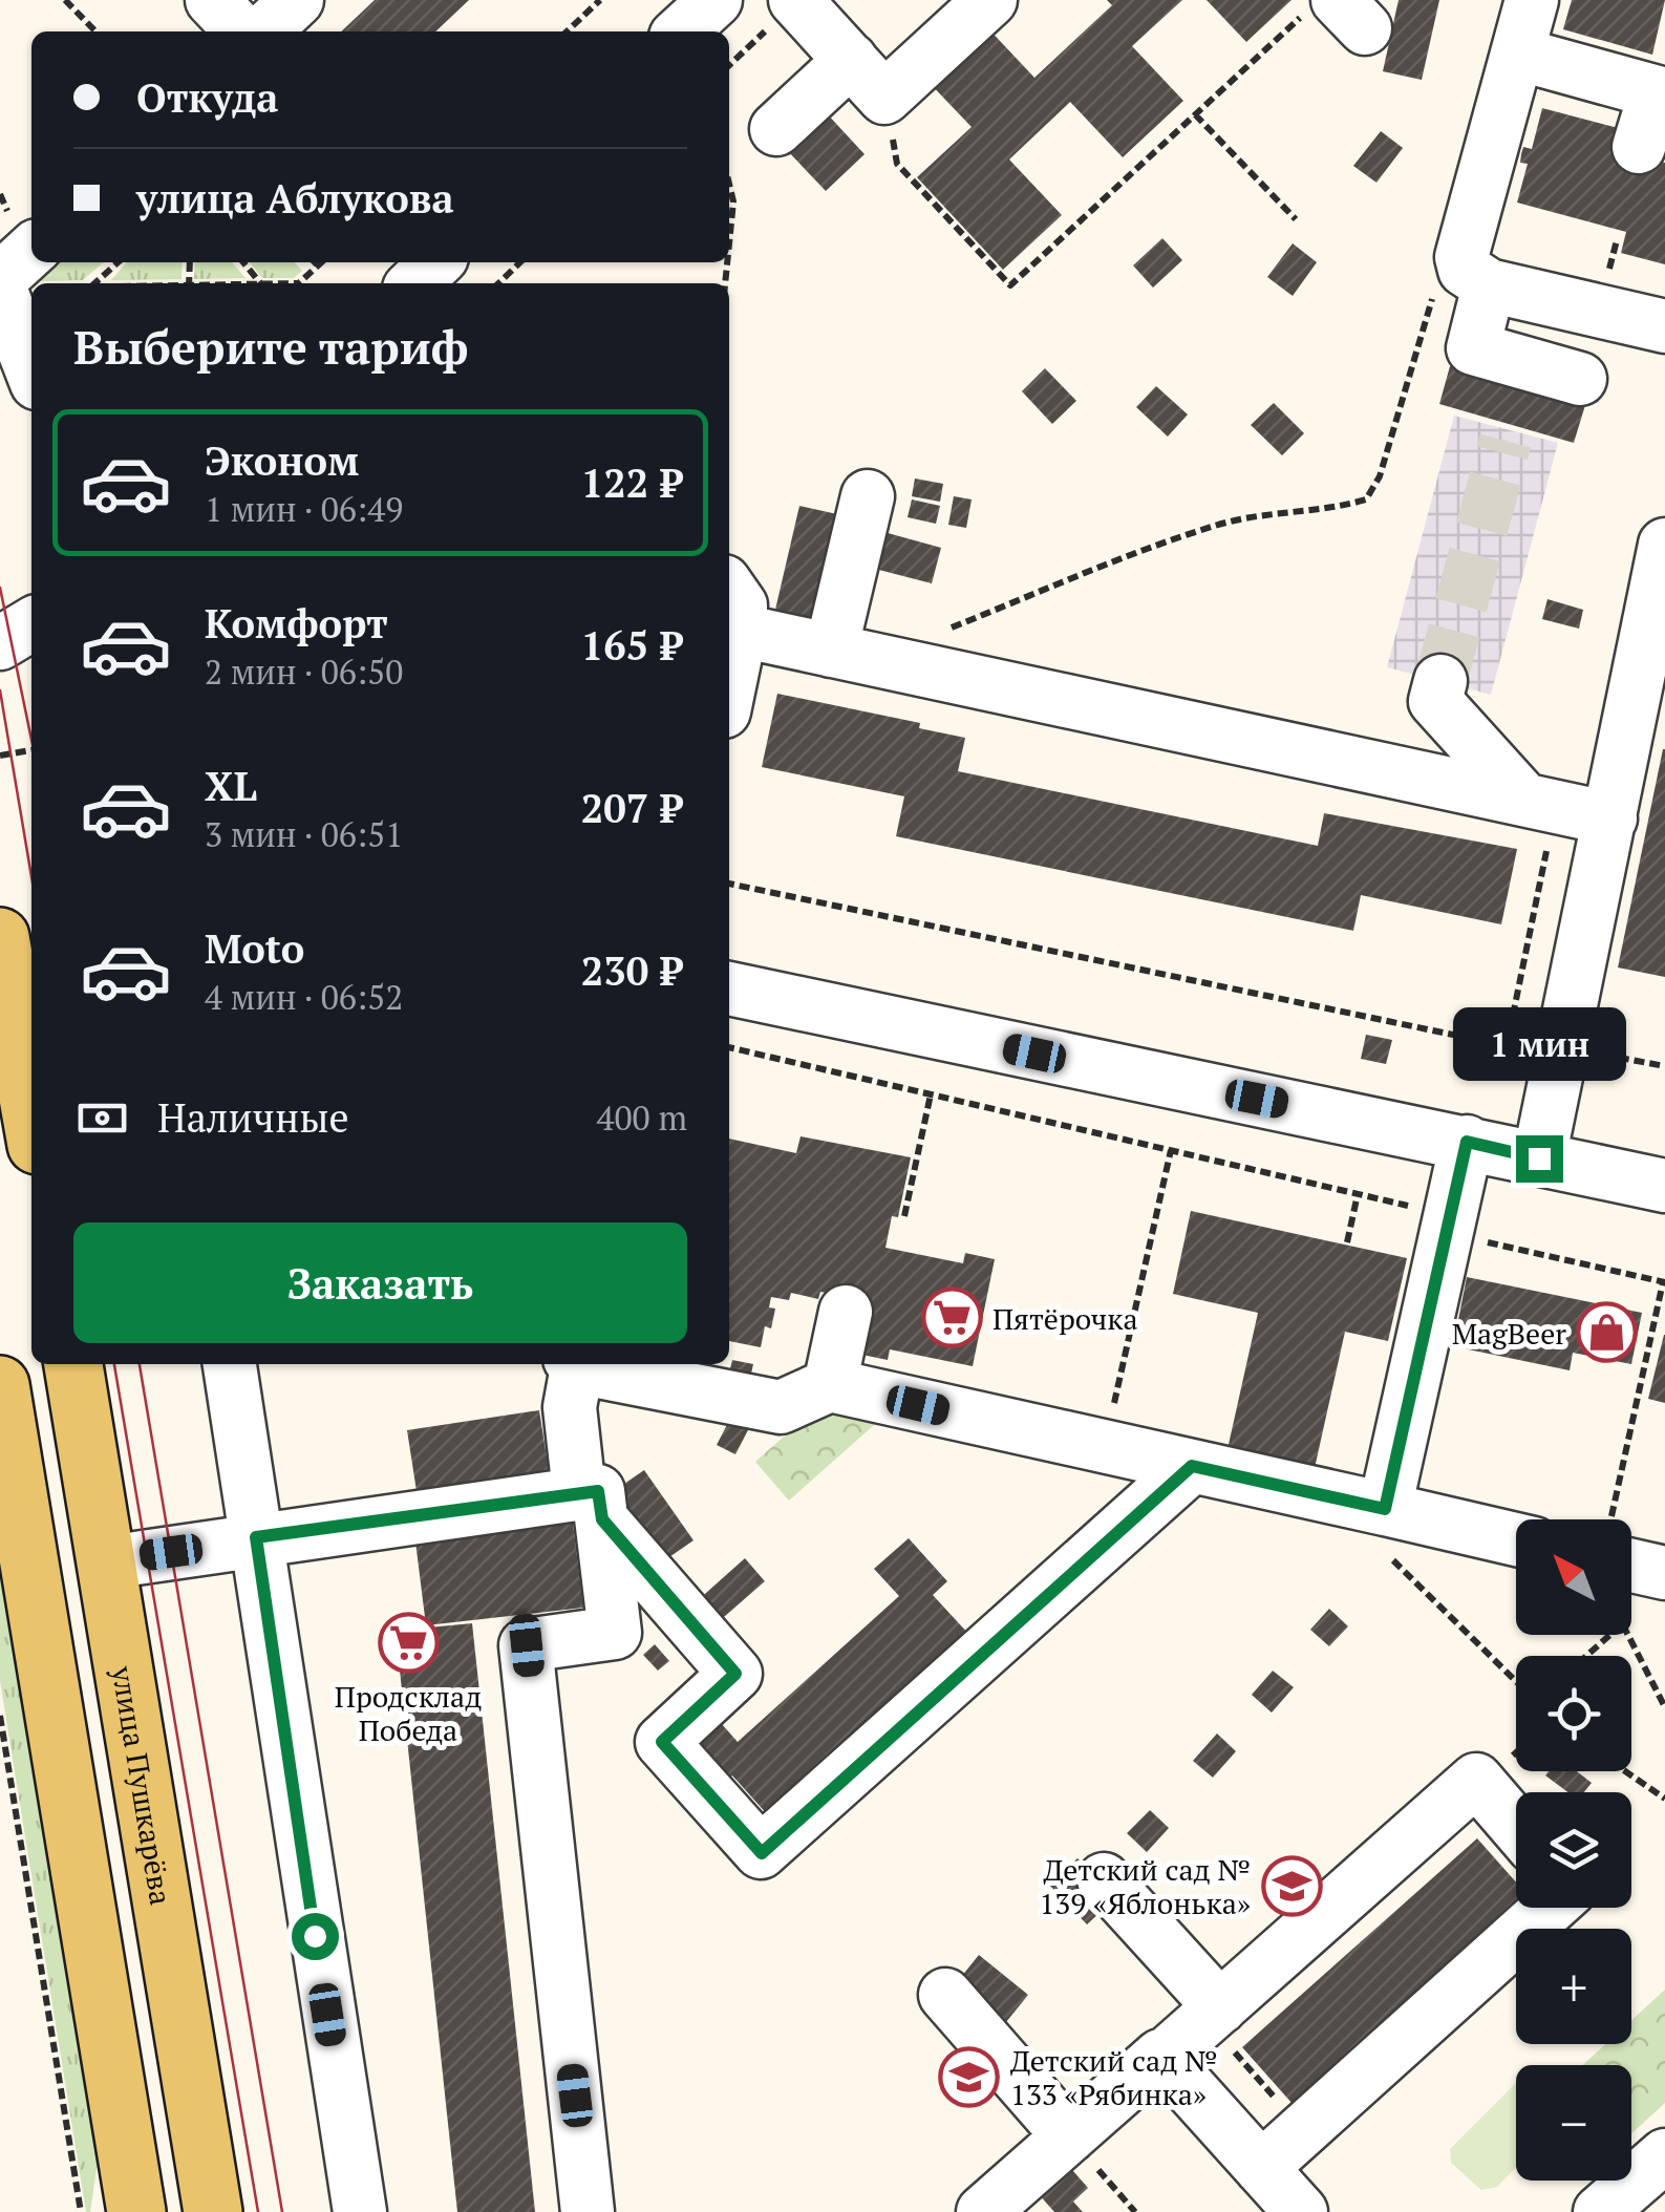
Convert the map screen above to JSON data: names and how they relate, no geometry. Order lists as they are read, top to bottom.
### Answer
{
  "streets": {
    "main road": ["улица Пушкарёва"]
  },
  "places": {
    "supermarket": ["Пятёрочка", "Продсклад Победа"],
    "shop": ["MagBeer"],
    "school or university": ["Детский сад № 139 «Яблонька»", "Детский сад № 133 «Рябинка»"]
  },
  "north": "top left",
  "page": {
    "banner": ["Откуда", "улица Аблукова"],
    "heading": "Выберите тариф",
    "list": [
      {
        "name": "Эконом",
        "note": "1 мин · 06:49",
        "value": "122 ₽"
      },
      {
        "name": "Комфорт",
        "note": "2 мин · 06:50",
        "value": "165 ₽"
      },
      {
        "name": "XL",
        "note": "3 мин · 06:51",
        "value": "207 ₽"
      },
      {
        "name": "Moto",
        "note": "4 мин · 06:52",
        "value": "230 ₽"
      }
    ],
    "bubble": "1 мин",
    "pay": ["Наличные", "400 m"],
    "buttons": "Заказать",
    "map_buttons": ["+", "−"]
  }
}
